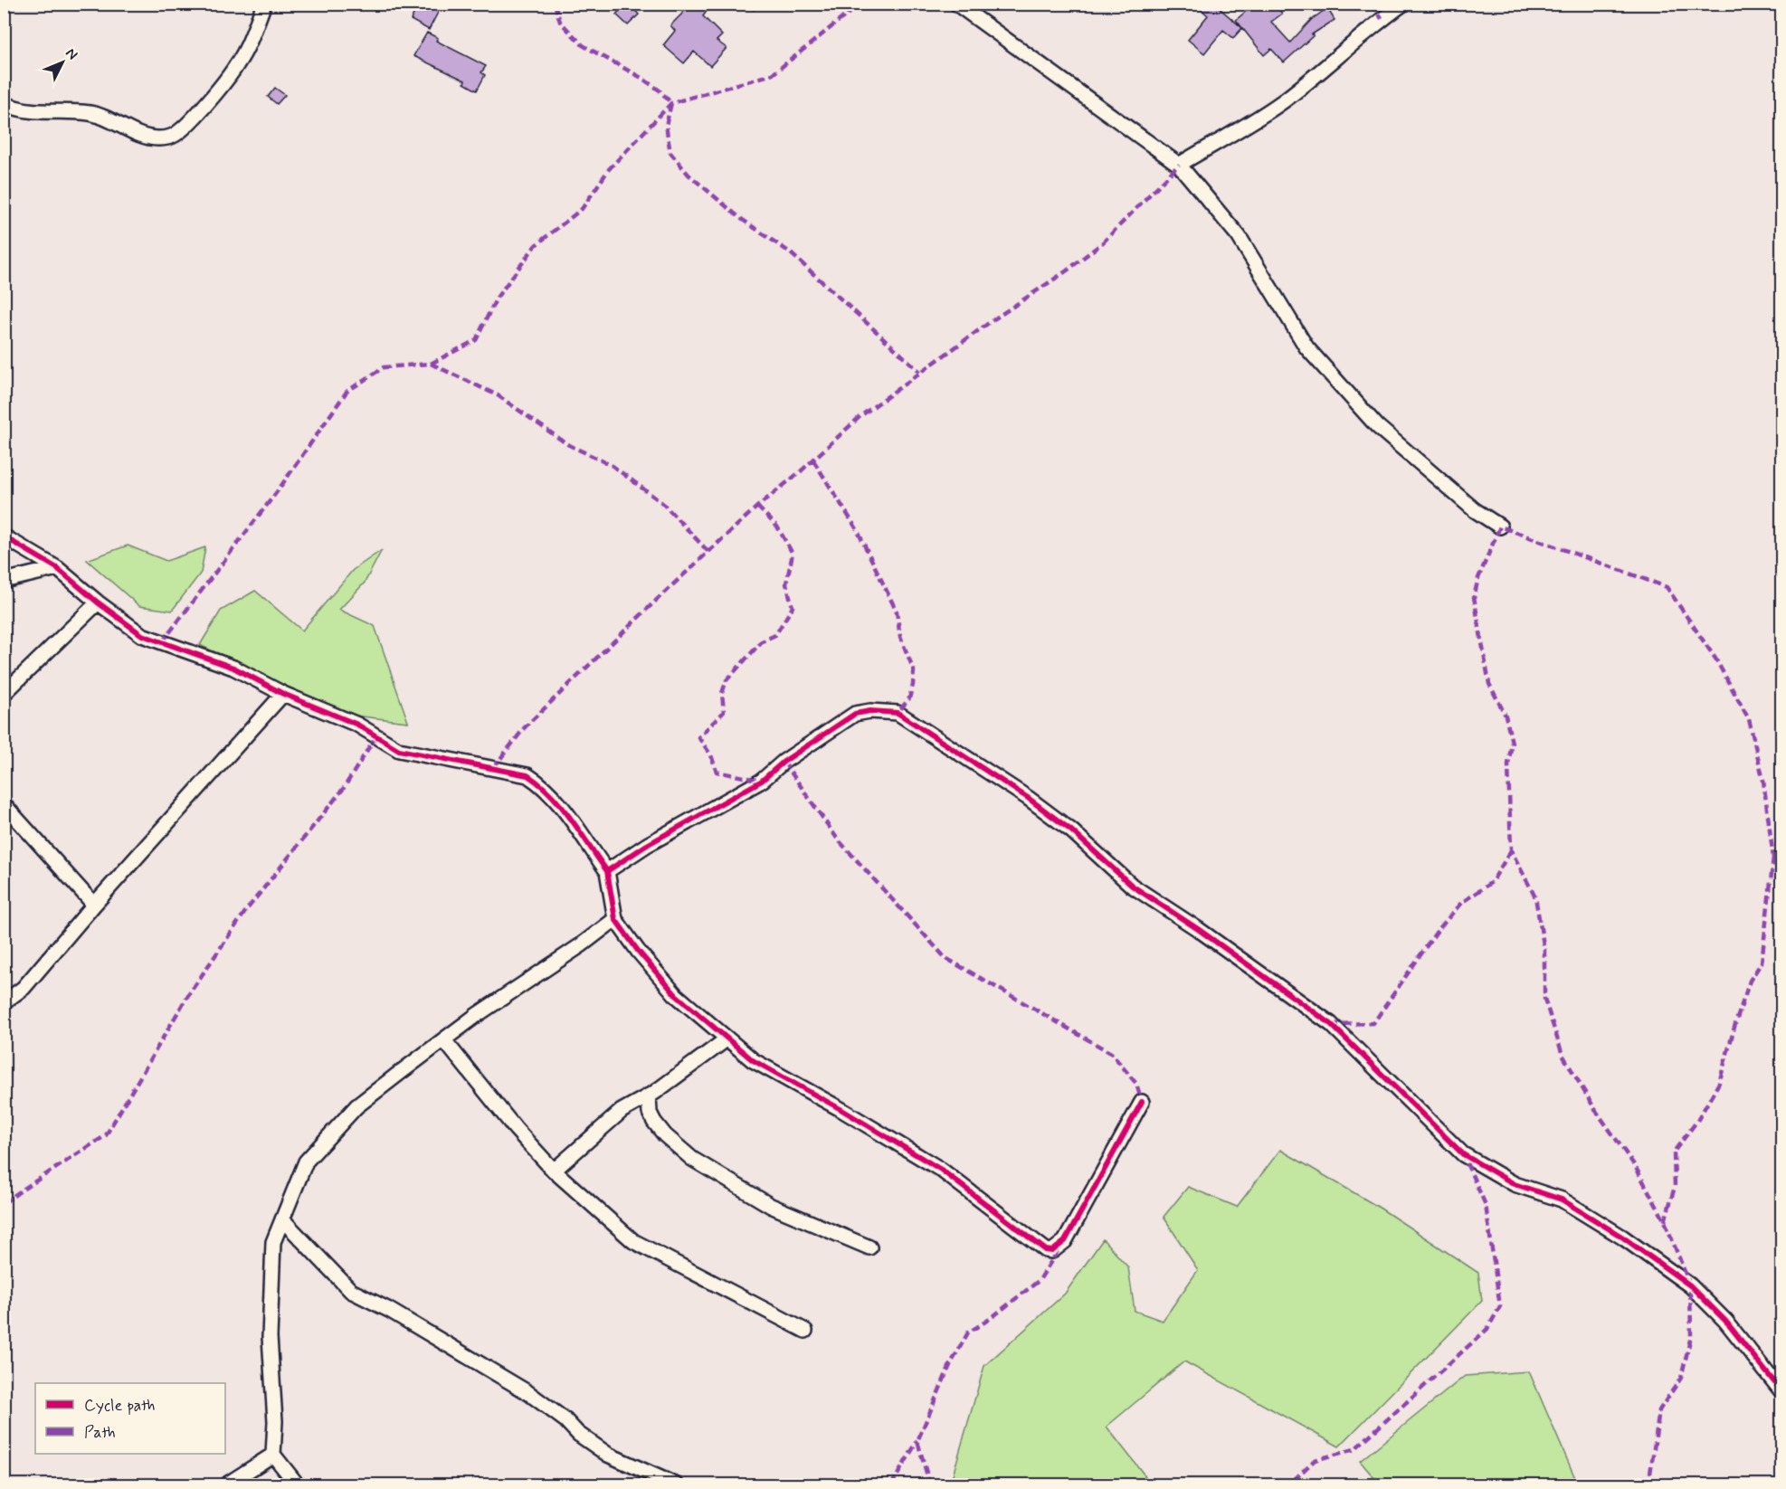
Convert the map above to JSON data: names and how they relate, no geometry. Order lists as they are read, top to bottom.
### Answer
{
  "legend": ["Cycle path", "Path"],
  "north": "top right"
}
